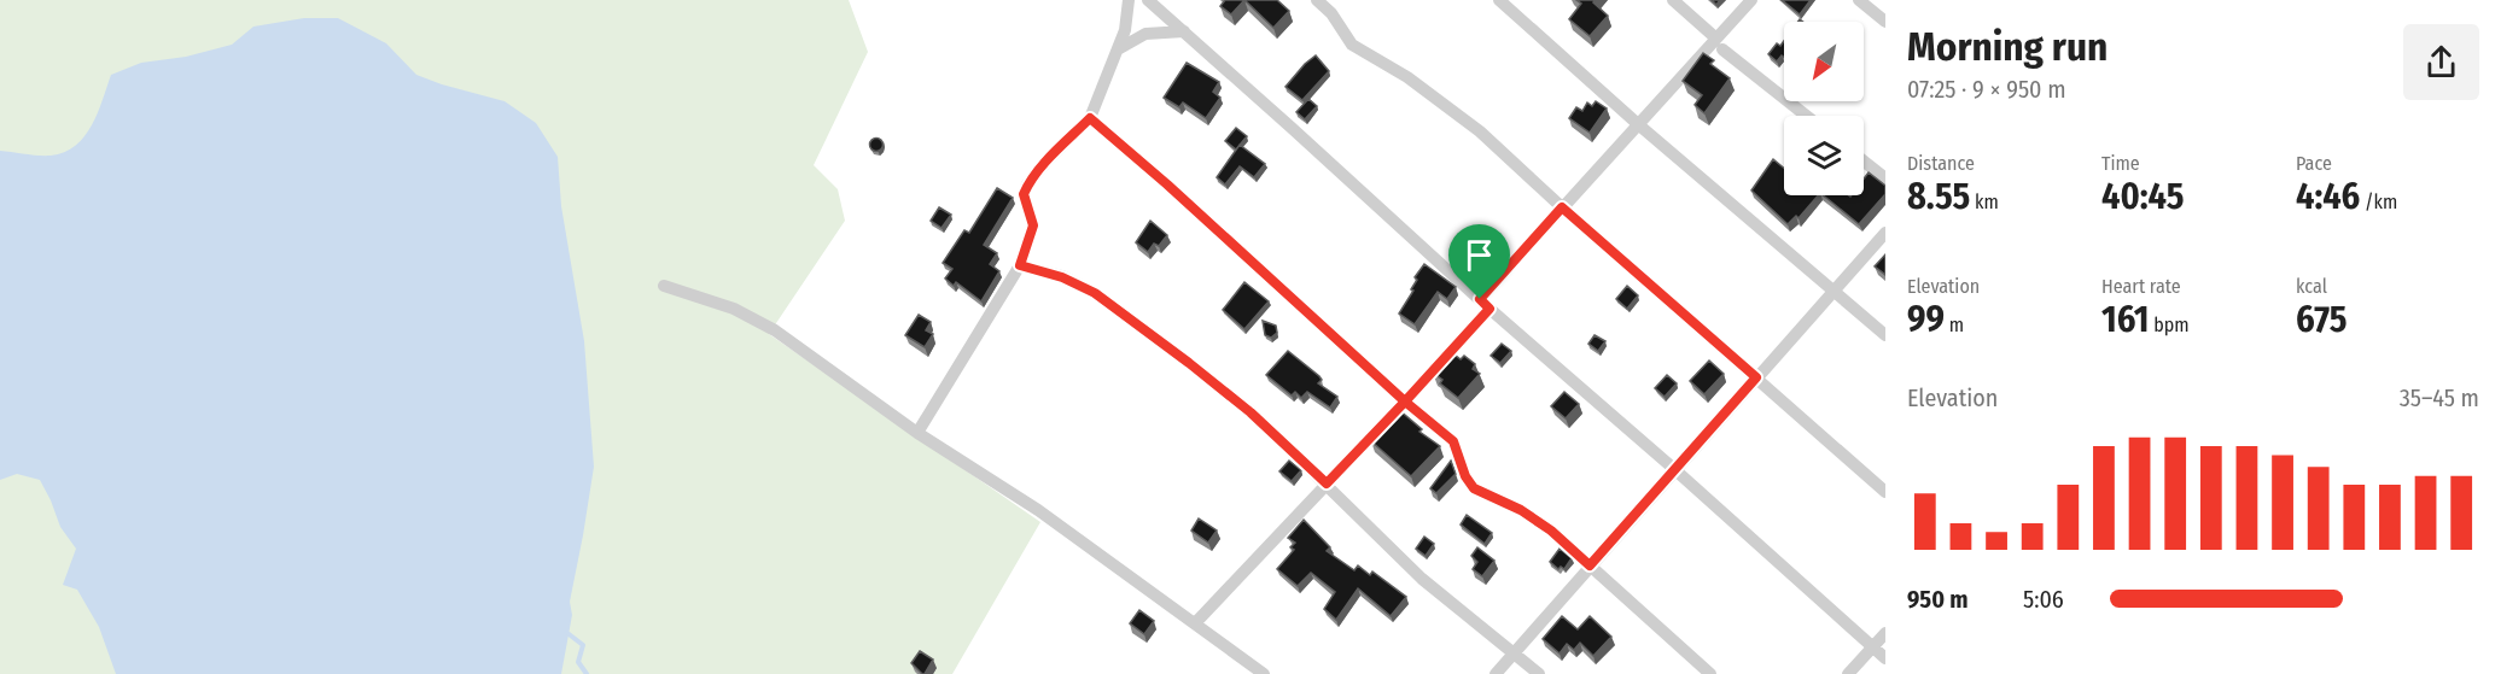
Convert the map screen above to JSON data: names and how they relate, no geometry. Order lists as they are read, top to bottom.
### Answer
{
  "north": "bottom left",
  "page": {
    "heading": ["Morning run", "07:25 · 9 × 950 m"],
    "stats": [
      ["Distance", "8.55 km"],
      ["Time", "40:45"],
      ["Pace", "4:46 /km"],
      ["Elevation", "99 m"],
      ["Heart rate", "161 bpm"],
      ["kcal", "675"]
    ],
    "chart": ["Elevation", "35–45 m"],
    "list": [
      {
        "name": "950 m",
        "note": "5:06"
      }
    ]
  }
}
